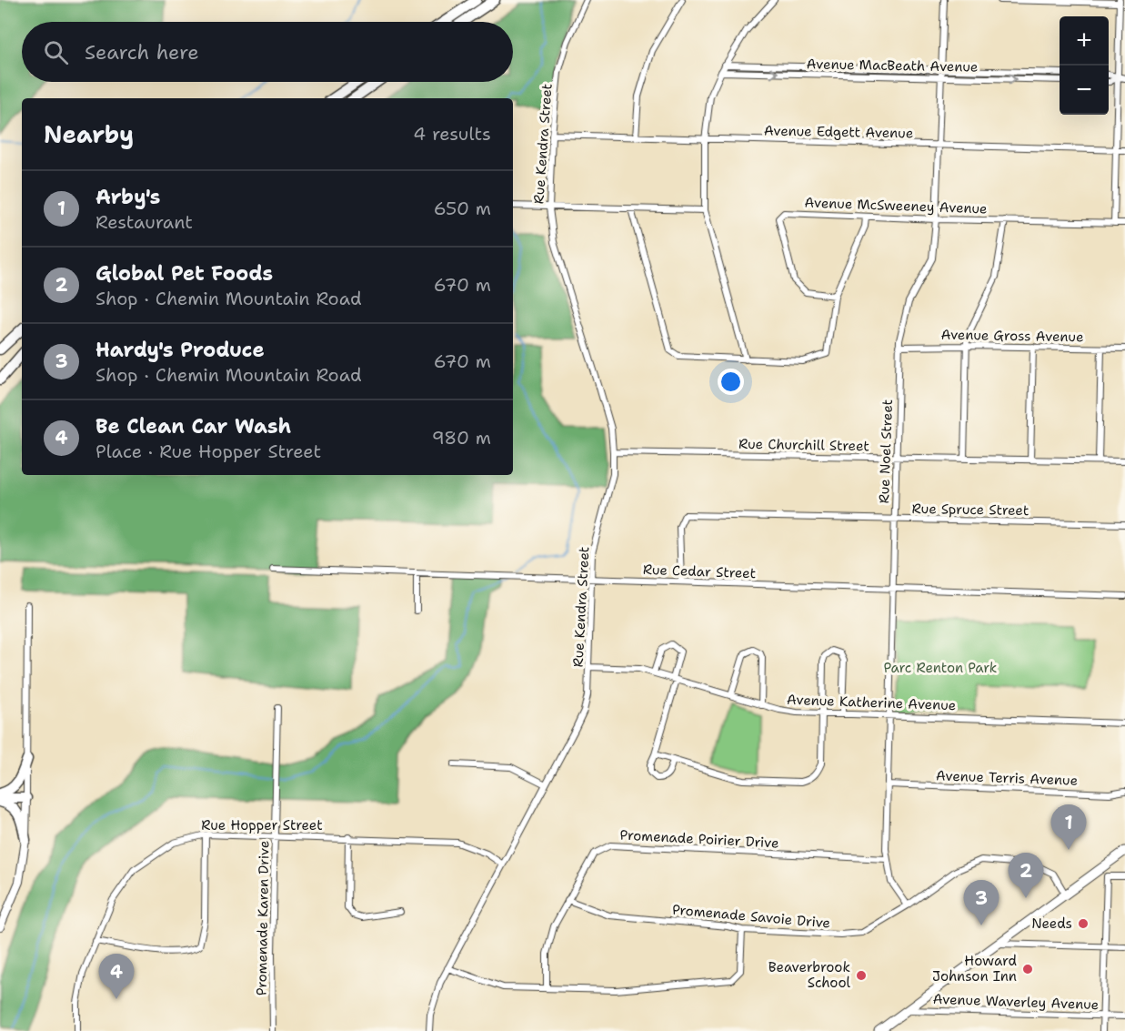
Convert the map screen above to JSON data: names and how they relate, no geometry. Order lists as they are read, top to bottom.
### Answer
{
  "streets": {
    "street": [
      "Avenue MacBeath Avenue",
      "Avenue Edgett Avenue",
      "Rue Kendra Street",
      "Avenue McSweeney Avenue",
      "Avenue Gross Avenue",
      "Rue Churchill Street",
      "Rue Noel Street",
      "Rue Spruce Street",
      "Rue Cedar Street",
      "Avenue Katherine Avenue",
      "Avenue Terris Avenue",
      "Rue Hopper Street",
      "Promenade Poirier Drive",
      "Promenade Savoie Drive",
      "Promenade Karen Drive",
      "Avenue Waverley Avenue"
    ]
  },
  "crossings": [
    ["Avenue MacBeath Avenue", "Rue Noel Street"],
    ["Avenue Edgett Avenue", "Rue Kendra Street"],
    ["Avenue Edgett Avenue", "Rue Noel Street"],
    ["Rue Kendra Street", "Rue Churchill Street"],
    ["Rue Kendra Street", "Rue Cedar Street"],
    ["Rue Kendra Street", "Avenue Katherine Avenue"],
    ["Rue Kendra Street", "Rue Hopper Street"],
    ["Avenue McSweeney Avenue", "Rue Noel Street"],
    ["Avenue Gross Avenue", "Rue Noel Street"],
    ["Rue Churchill Street", "Rue Noel Street"],
    ["Rue Noel Street", "Rue Spruce Street"],
    ["Rue Noel Street", "Rue Cedar Street"],
    ["Rue Noel Street", "Avenue Katherine Avenue"],
    ["Rue Noel Street", "Avenue Terris Avenue"],
    ["Rue Noel Street", "Promenade Poirier Drive"],
    ["Rue Noel Street", "Promenade Savoie Drive"],
    ["Rue Spruce Street", "Rue Cedar Street"],
    ["Rue Hopper Street", "Promenade Karen Drive"],
    ["Promenade Poirier Drive", "Promenade Savoie Drive"]
  ],
  "parks": ["Parc Renton Park"],
  "places": ["Needs", "Howard Johnson Inn", "Beaverbrook School"],
  "page": {
    "map_buttons": ["+", "−"],
    "search": "Search here",
    "heading": ["Nearby", "4 results"],
    "list": [
      {
        "mark": "1",
        "name": "Arby's",
        "note": "Restaurant",
        "value": "650 m"
      },
      {
        "mark": "2",
        "name": "Global Pet Foods",
        "note": "Shop · Chemin Mountain Road",
        "value": "670 m"
      },
      {
        "mark": "3",
        "name": "Hardy's Produce",
        "note": "Shop · Chemin Mountain Road",
        "value": "670 m"
      },
      {
        "mark": "4",
        "name": "Be Clean Car Wash",
        "note": "Place · Rue Hopper Street",
        "value": "980 m"
      }
    ],
    "pins": [
      "1",
      "2",
      "3",
      "4"
    ]
  }
}
